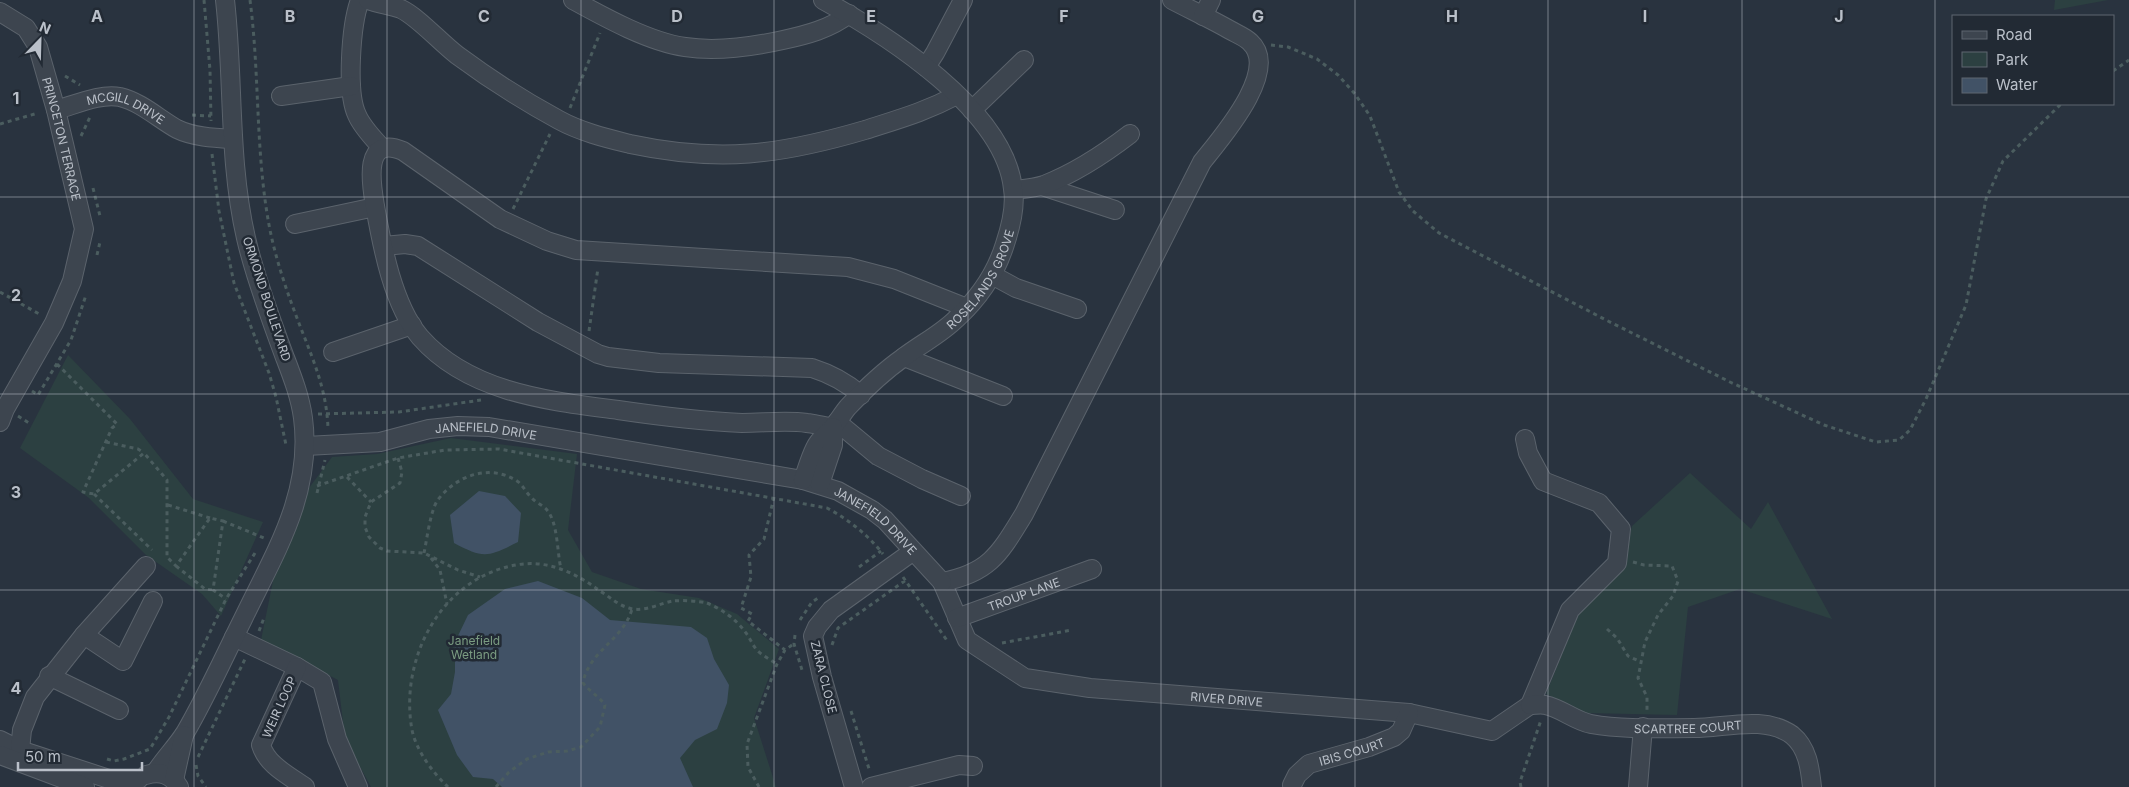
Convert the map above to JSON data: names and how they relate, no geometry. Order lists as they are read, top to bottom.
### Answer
{
  "streets": {
    "street": [
      "MCGILL DRIVE",
      "PRINCETON TERRACE",
      "ROSELANDS GROVE",
      "ORMOND BOULEVARD",
      "JANEFIELD DRIVE",
      "TROUP LANE",
      "ZARA CLOSE",
      "RIVER DRIVE",
      "WEIR LOOP",
      "SCARTREE COURT",
      "IBIS COURT"
    ]
  },
  "crossings": [
    ["MCGILL DRIVE", "PRINCETON TERRACE"],
    ["MCGILL DRIVE", "ORMOND BOULEVARD"],
    ["ORMOND BOULEVARD", "JANEFIELD DRIVE"],
    ["JANEFIELD DRIVE", "ZARA CLOSE"],
    ["JANEFIELD DRIVE", "RIVER DRIVE"],
    ["TROUP LANE", "RIVER DRIVE"],
    ["RIVER DRIVE", "SCARTREE COURT"],
    ["RIVER DRIVE", "IBIS COURT"]
  ],
  "parks": ["Janefield Wetland"],
  "legend": ["Road", "Park", "Water"],
  "scale_bar": "50 m",
  "north": "top right",
  "grid": {
    "columns": [
      "A",
      "B",
      "C",
      "D",
      "E",
      "F",
      "G",
      "H",
      "I",
      "J"
    ],
    "rows": [
      "1",
      "2",
      "3",
      "4"
    ]
  }
}
